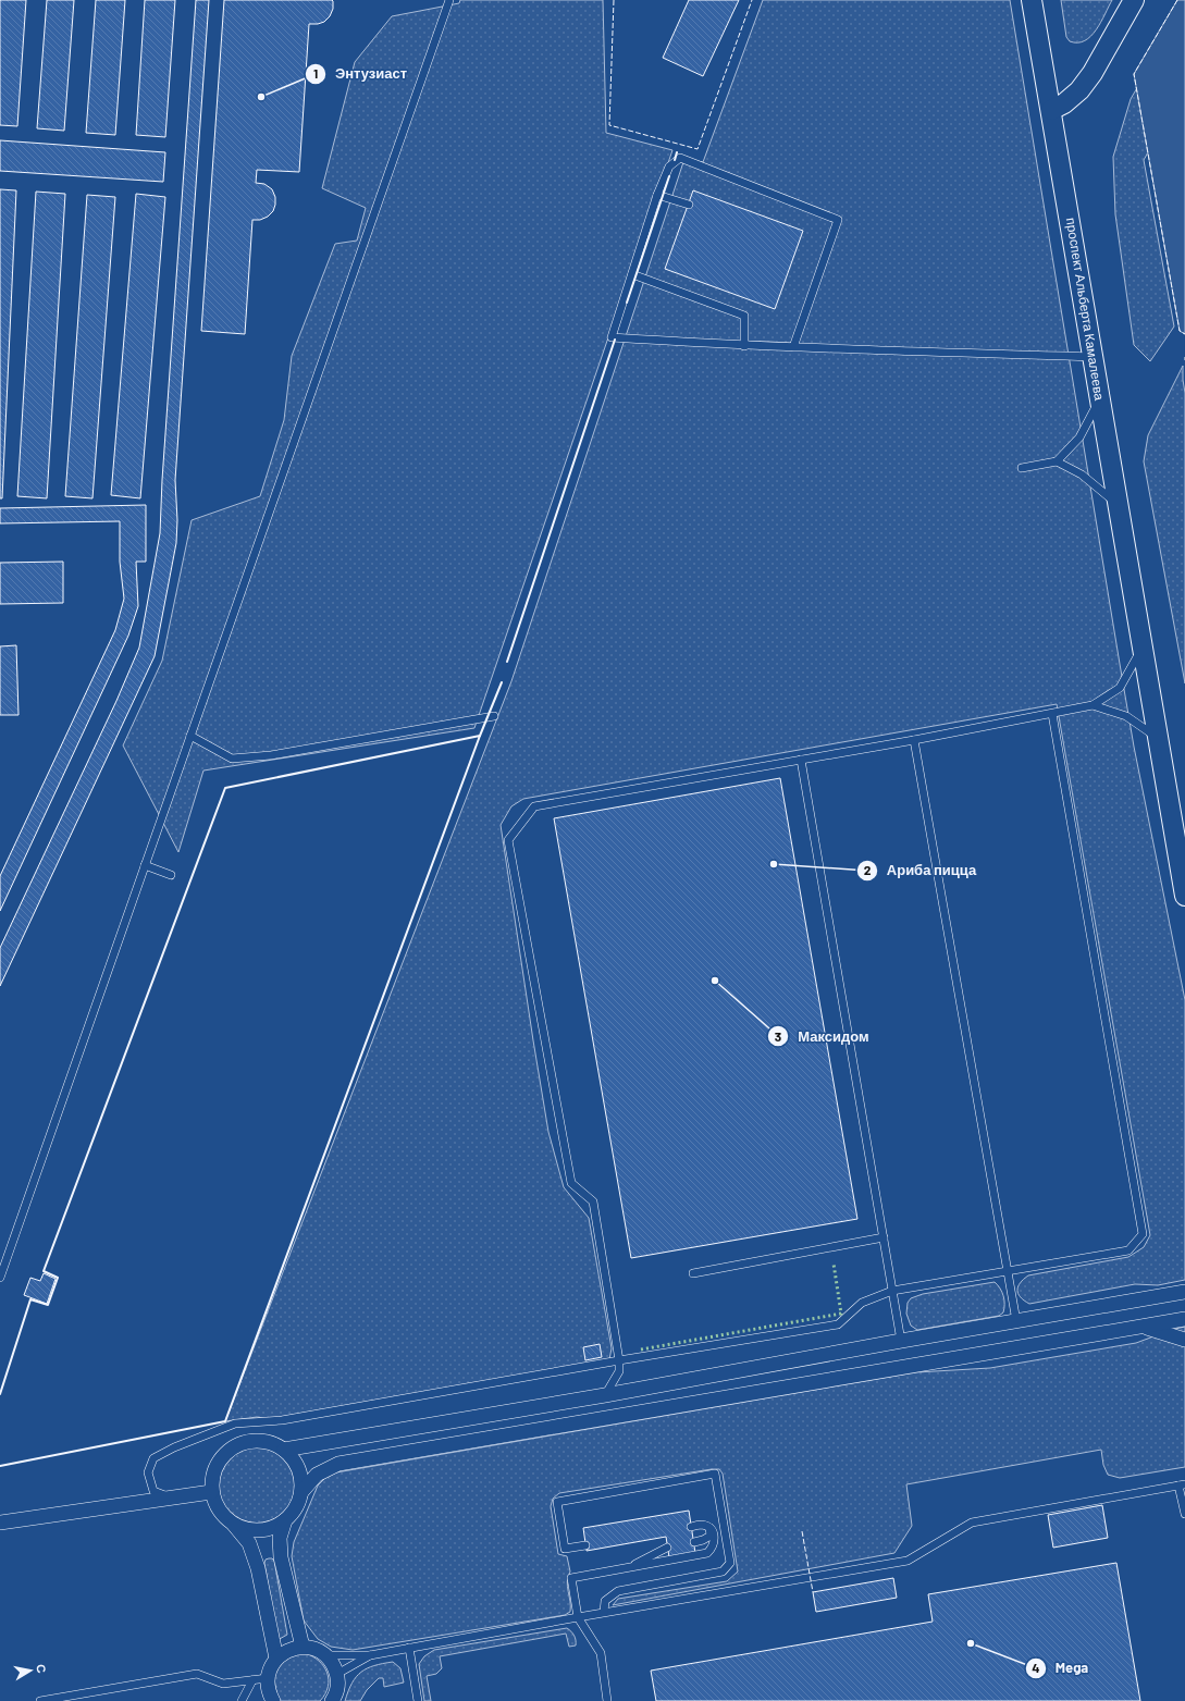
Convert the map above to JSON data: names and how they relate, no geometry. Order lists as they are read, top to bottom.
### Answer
{
  "streets": {
    "main road": ["проспект Альберта Камалеева"]
  },
  "places": [
    "Энтузиаст",
    "Ариба пицца",
    "Максидом",
    "Mega"
  ],
  "north": "right"
}
